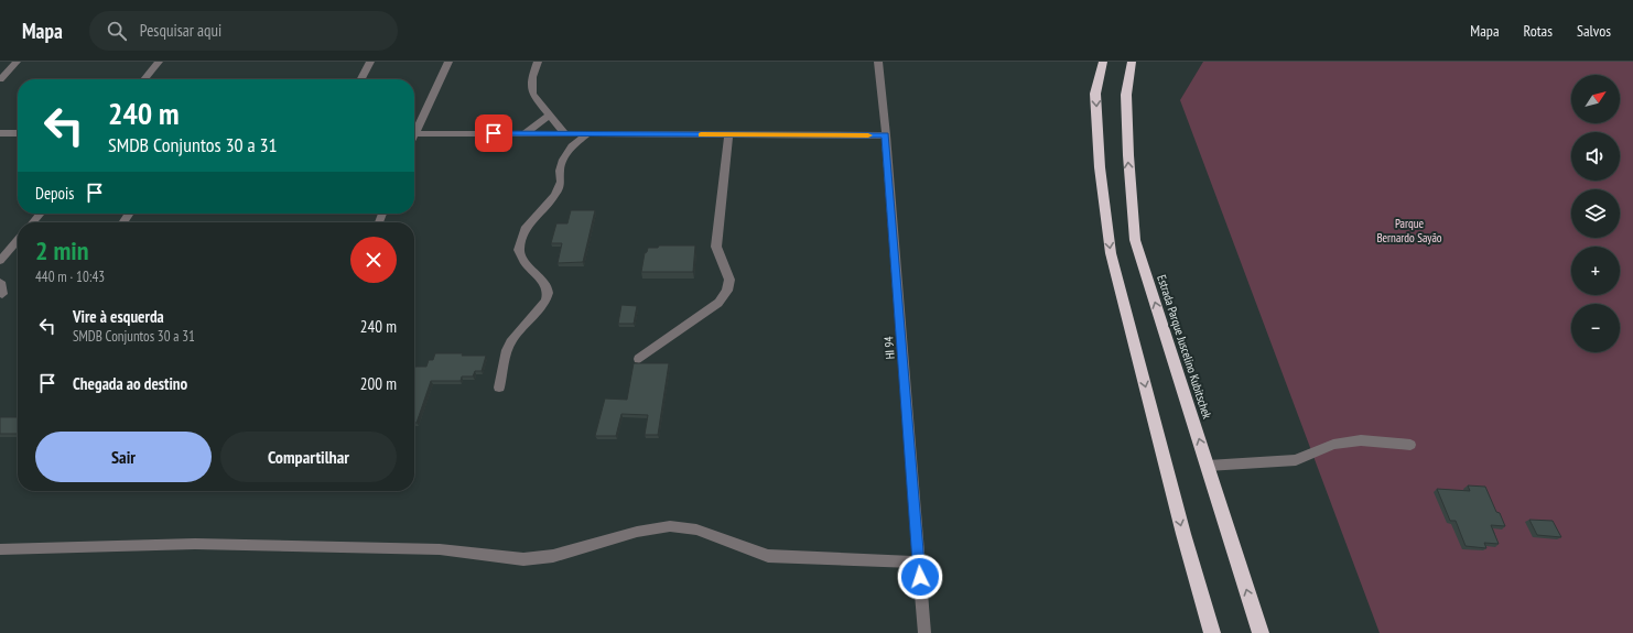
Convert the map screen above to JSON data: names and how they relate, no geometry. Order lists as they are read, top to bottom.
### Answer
{
  "streets": {
    "highway": ["Estrada Parque Juscelino Kubitschek"],
    "street": ["HI 94"]
  },
  "parks": ["Parque Bernardo Sayão"],
  "north": "top right",
  "page": {
    "header": "Mapa",
    "search": "Pesquisar aqui",
    "nav": ["Mapa", "Rotas", "Salvos"],
    "map_buttons": ["+", "−"],
    "turn": ["240 m", "SMDB Conjuntos 30 a 31"],
    "then": "Depois",
    "heading": ["2 min", "440 m · 10:43"],
    "list": [
      {
        "name": "Vire à esquerda",
        "note": "SMDB Conjuntos 30 a 31",
        "value": "240 m"
      },
      {
        "name": "Chegada ao destino",
        "value": "200 m"
      }
    ],
    "buttons": ["Sair", "Compartilhar"]
  }
}
